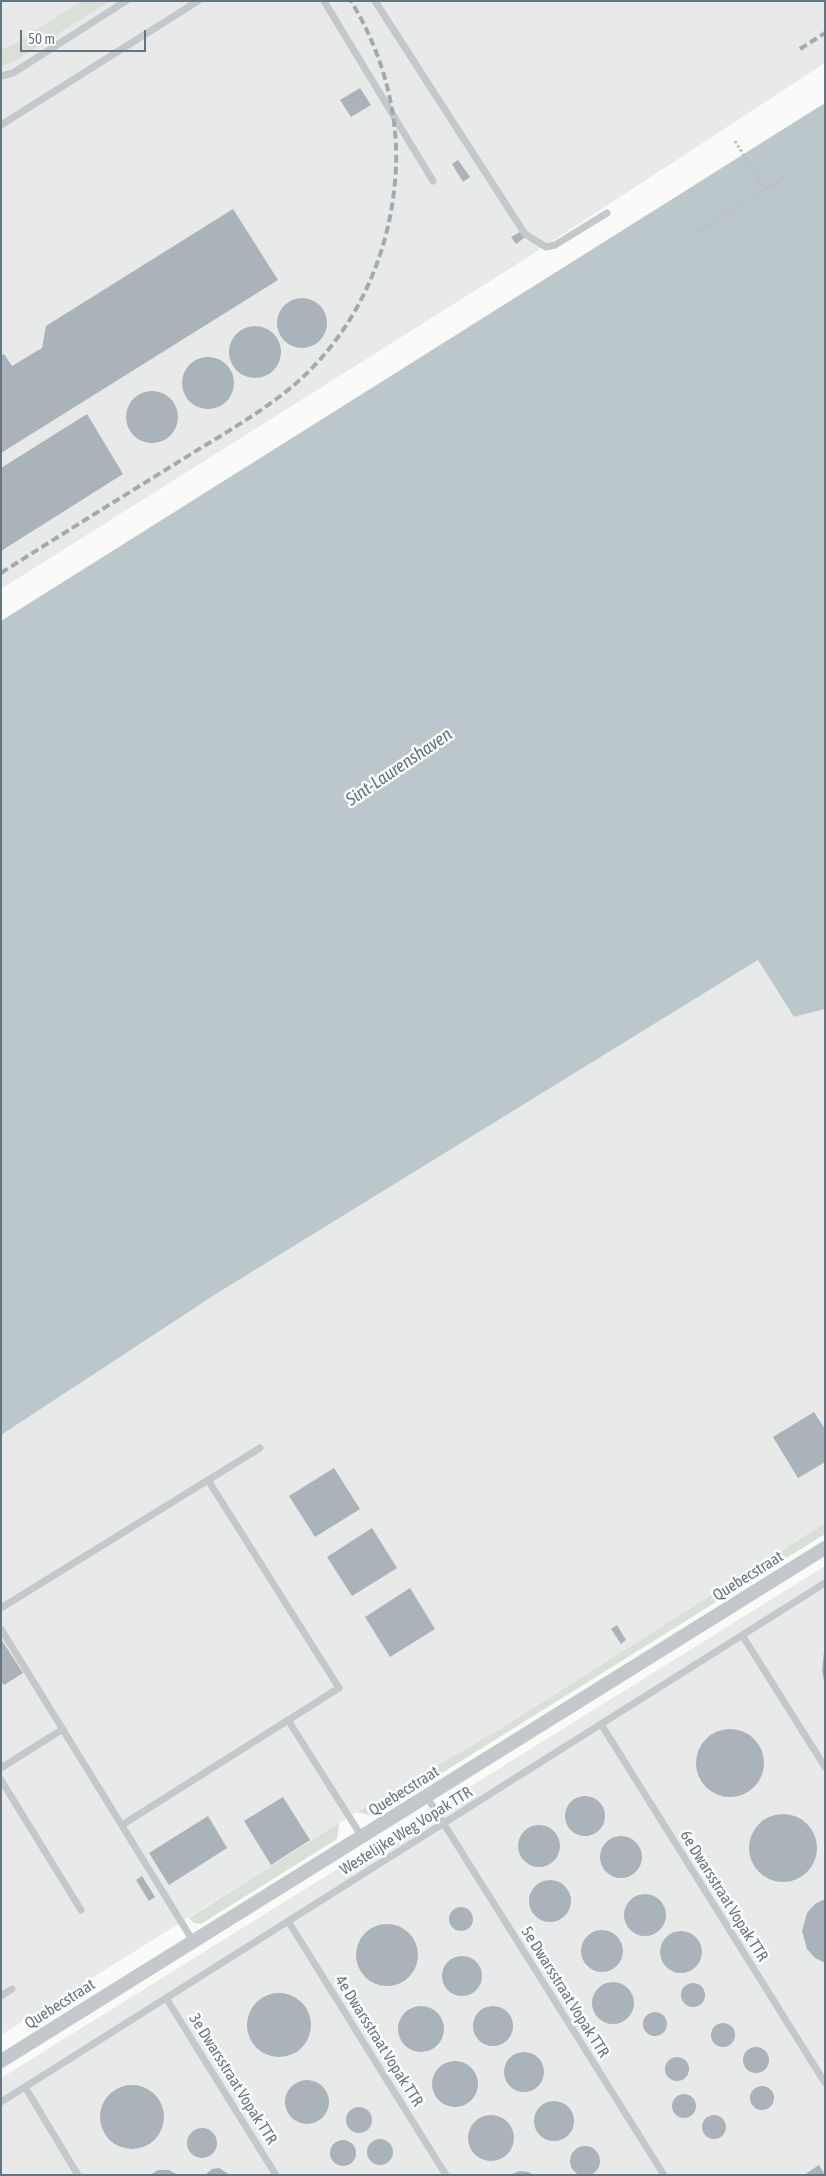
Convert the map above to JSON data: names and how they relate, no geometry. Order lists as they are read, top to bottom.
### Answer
{
  "streets": {
    "street": ["Quebecstraat"],
    "lane": [
      "Westelijke Weg Vopak TTR",
      "6e Dwarsstraat Vopak TTR",
      "5e Dwarsstraat Vopak TTR",
      "4e Dwarsstraat Vopak TTR",
      "3e Dwarsstraat Vopak TTR"
    ]
  },
  "crossings": [
    ["Quebecstraat", "5e Dwarsstraat Vopak TTR"],
    ["Westelijke Weg Vopak TTR", "6e Dwarsstraat Vopak TTR"],
    ["Westelijke Weg Vopak TTR", "5e Dwarsstraat Vopak TTR"],
    ["Westelijke Weg Vopak TTR", "4e Dwarsstraat Vopak TTR"],
    ["Westelijke Weg Vopak TTR", "3e Dwarsstraat Vopak TTR"]
  ],
  "water": ["Sint-Laurenshaven"],
  "scale_bar": "50 m"
}
